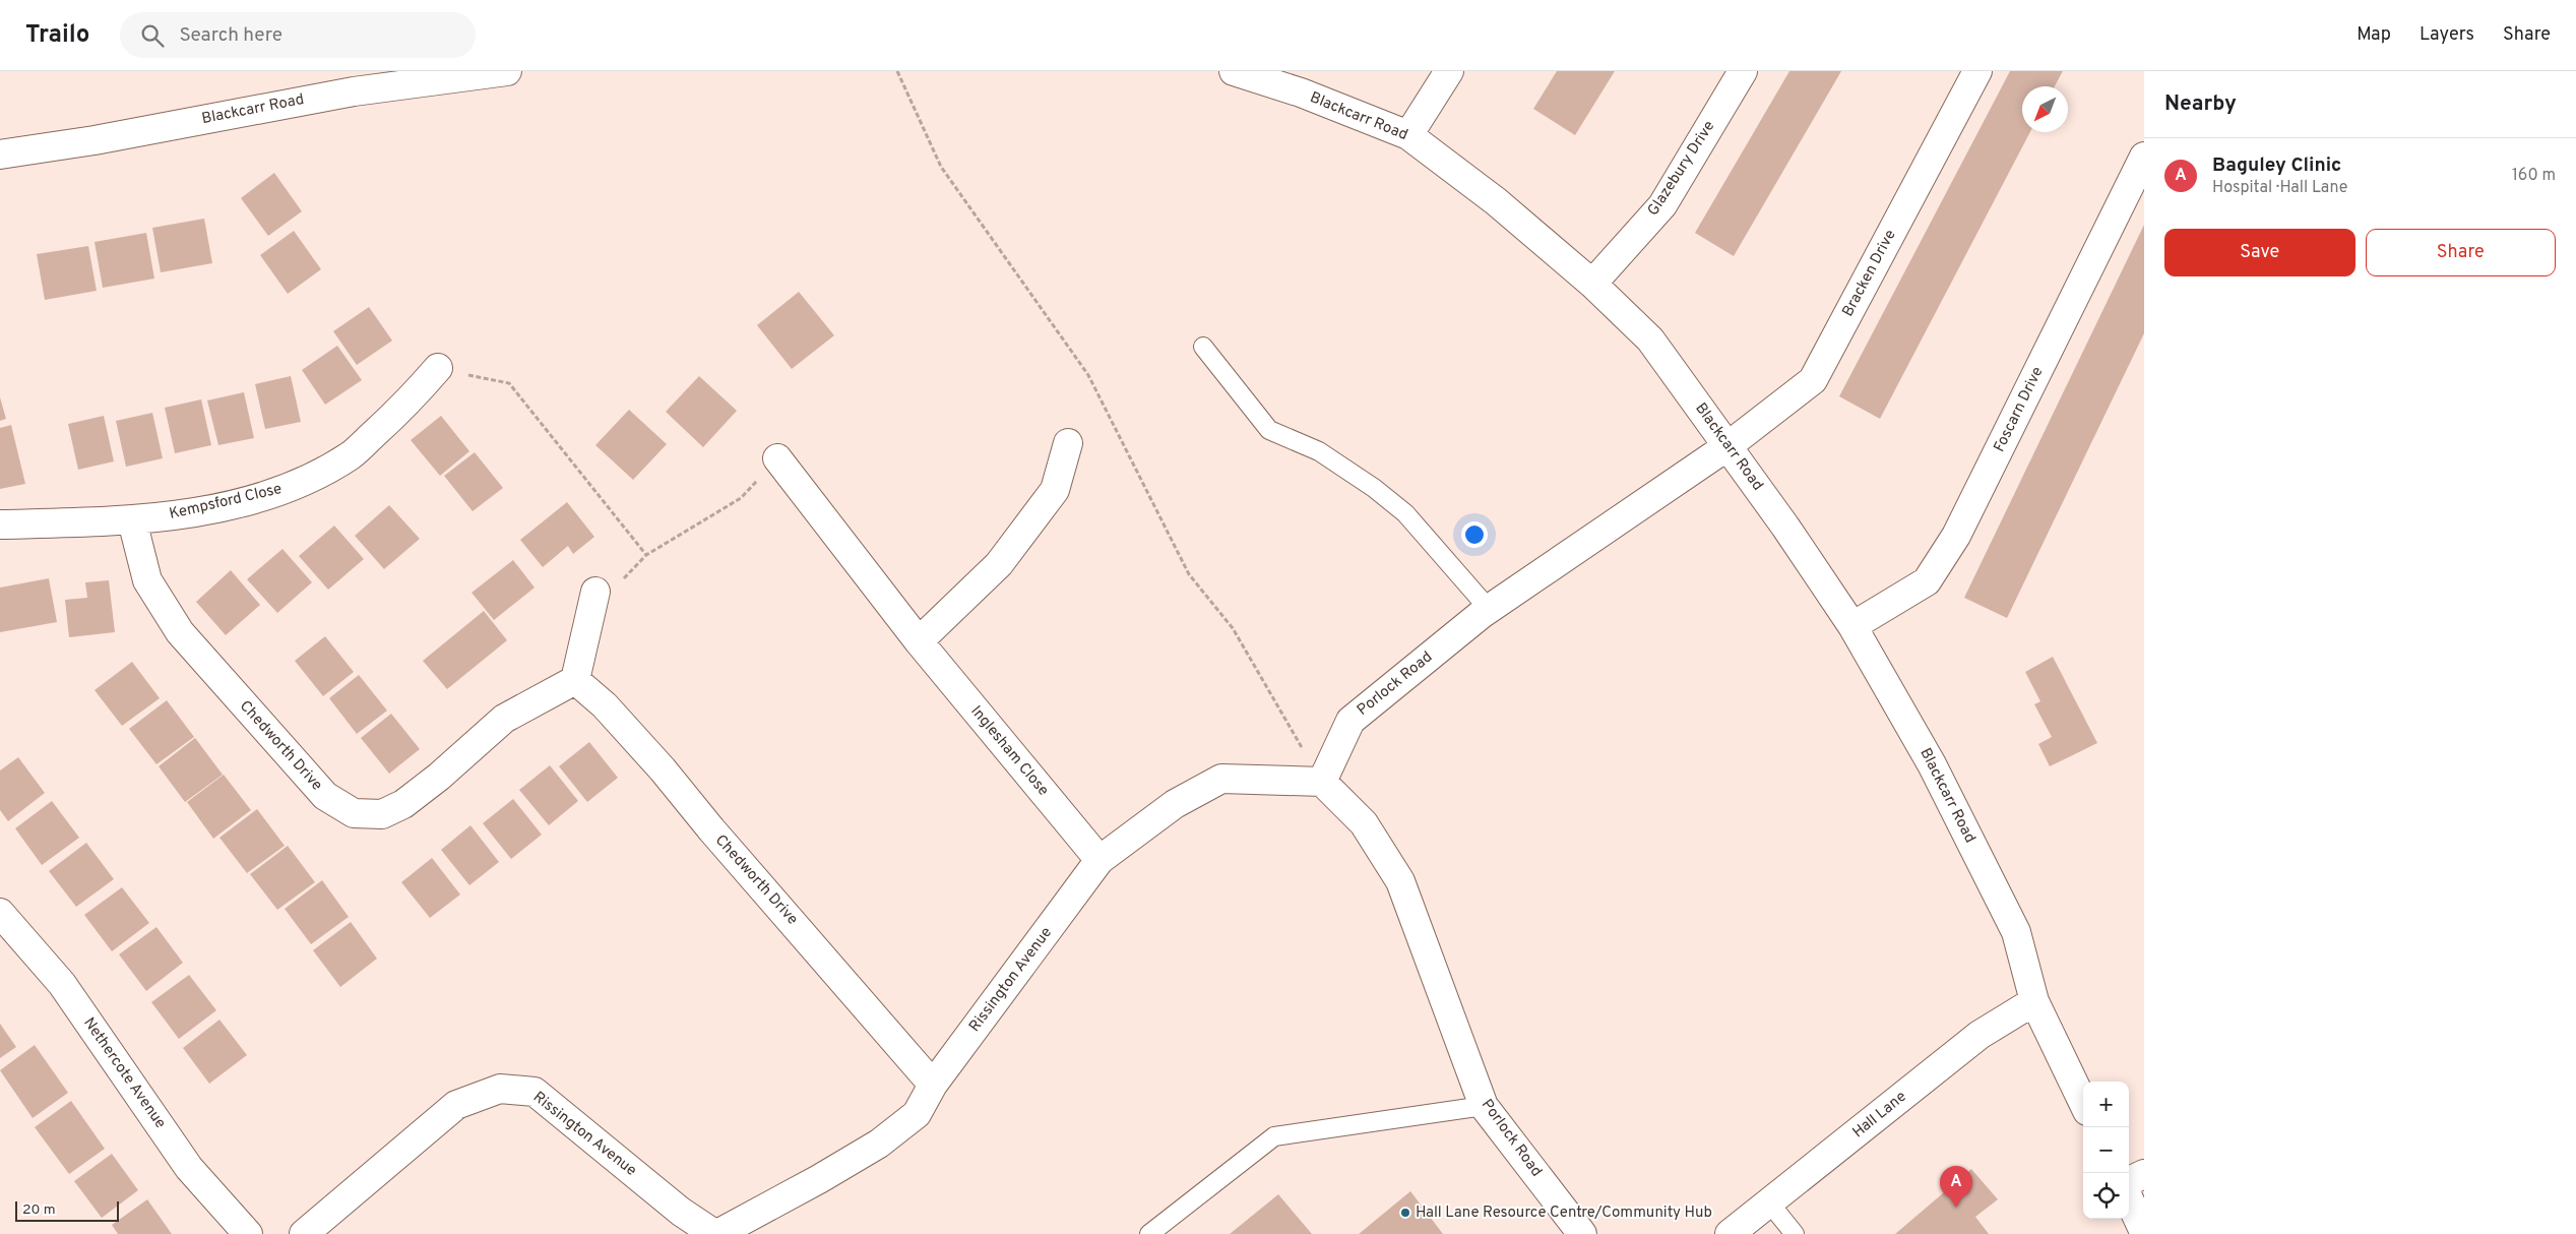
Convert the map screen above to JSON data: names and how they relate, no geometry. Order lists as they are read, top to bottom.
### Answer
{
  "streets": {
    "street": [
      "Blackcarr Road",
      "Glazebury Drive",
      "Bracken Drive",
      "Foscarn Drive",
      "Kempsford Close",
      "Porlock Road",
      "Chedworth Drive",
      "Inglesham Close",
      "Rissington Avenue",
      "Nethercote Avenue",
      "Hall Lane"
    ]
  },
  "crossings": [
    ["Blackcarr Road", "Glazebury Drive"],
    ["Blackcarr Road", "Bracken Drive"],
    ["Blackcarr Road", "Foscarn Drive"],
    ["Blackcarr Road", "Porlock Road"],
    ["Blackcarr Road", "Hall Lane"],
    ["Bracken Drive", "Porlock Road"],
    ["Kempsford Close", "Chedworth Drive"],
    ["Porlock Road", "Rissington Avenue"],
    ["Chedworth Drive", "Rissington Avenue"],
    ["Inglesham Close", "Rissington Avenue"]
  ],
  "places": ["Hall Lane Resource Centre/Community Hub"],
  "scale_bar": "20 m",
  "north": "bottom left",
  "page": {
    "header": "Trailo",
    "search": "Search here",
    "nav": ["Map", "Layers", "Share"],
    "heading": "Nearby",
    "list": [
      {
        "mark": "A",
        "name": "Baguley Clinic",
        "note": "Hospital · Hall Lane",
        "value": "160 m"
      }
    ],
    "buttons": ["Save", "Share"],
    "map_buttons": ["+", "−"],
    "pins": "A",
    "scale": "20 m"
  }
}
